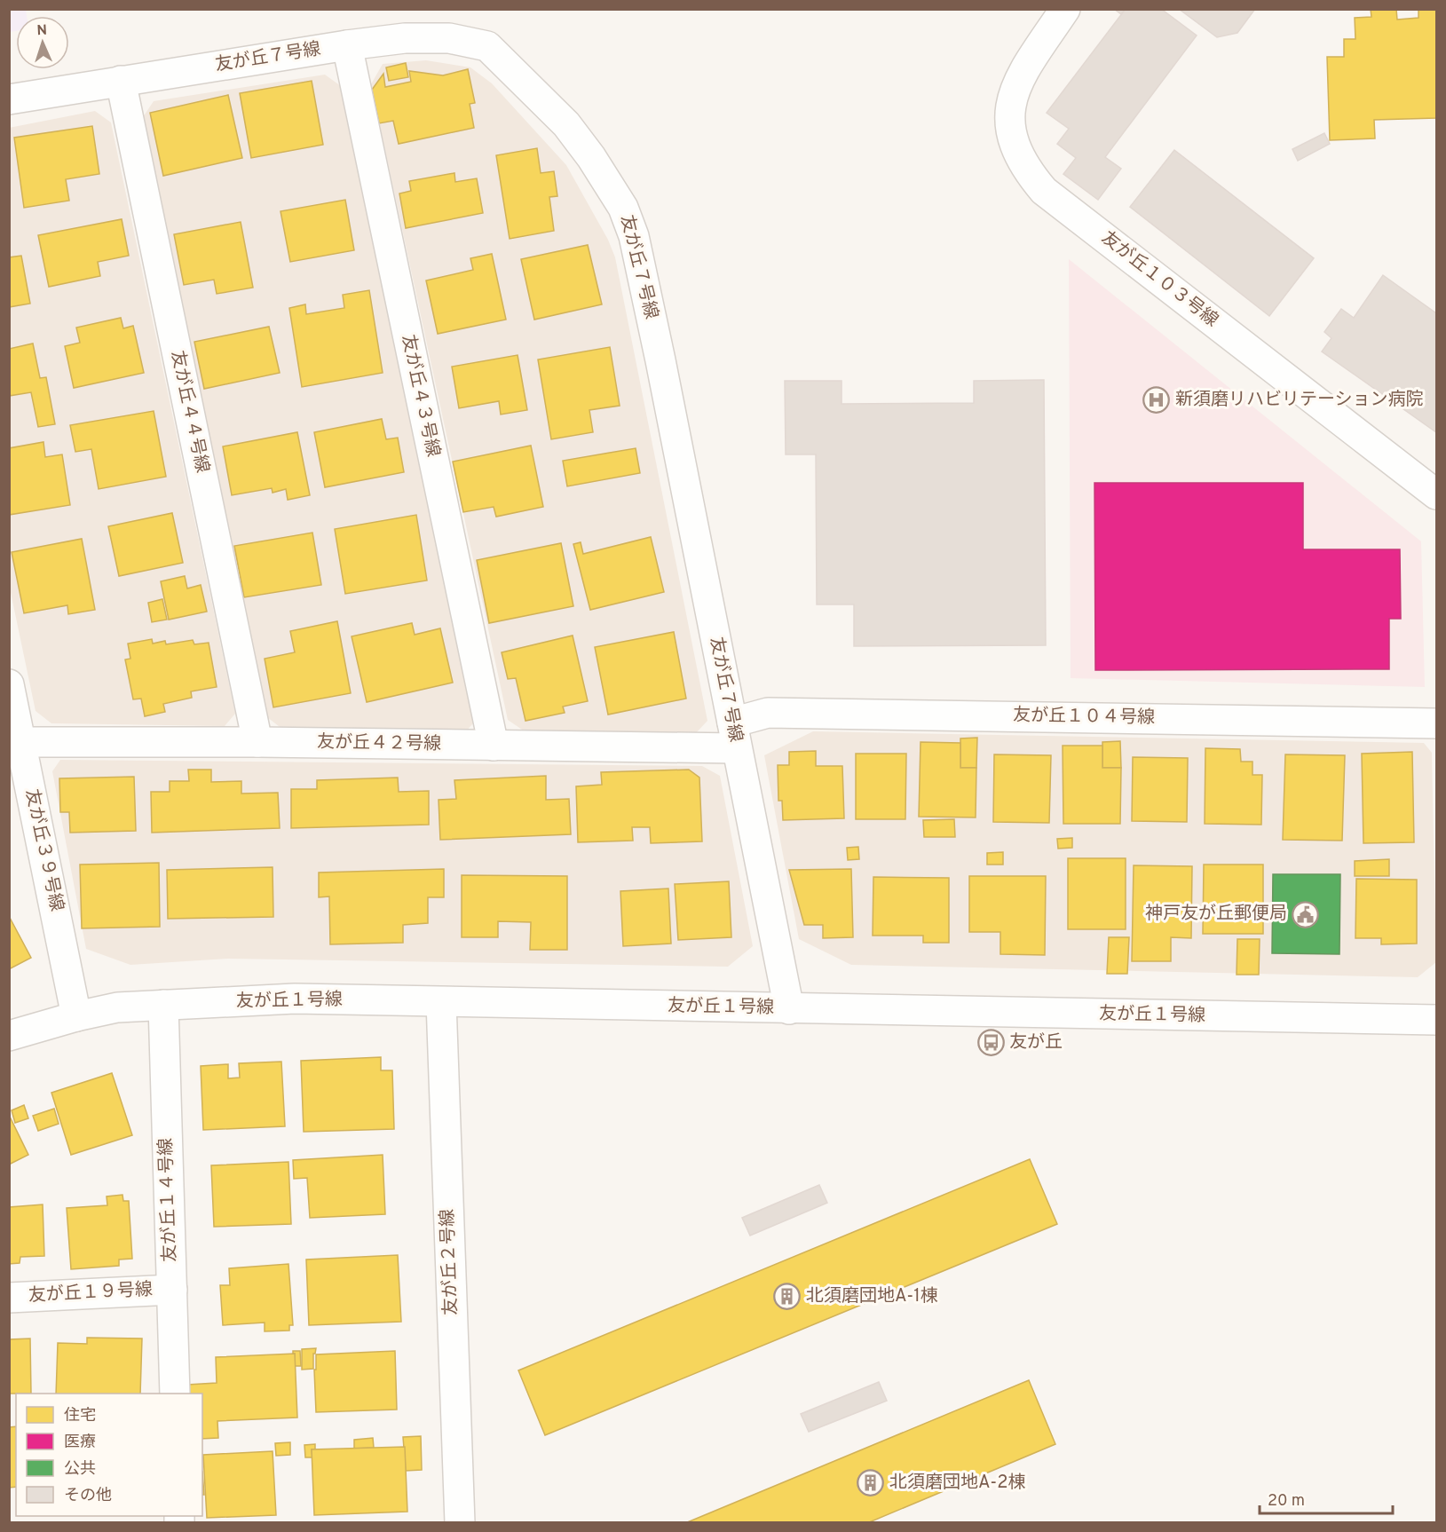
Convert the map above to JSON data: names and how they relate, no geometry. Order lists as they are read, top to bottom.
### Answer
{
  "streets": {
    "street": [
      "友が丘７号線",
      "友が丘１０３号線",
      "友が丘４３号線",
      "友が丘４４号線",
      "友が丘１０４号線",
      "友が丘４２号線",
      "友が丘３９号線",
      "友が丘１号線",
      "友が丘１４号線",
      "友が丘２号線",
      "友が丘１９号線"
    ]
  },
  "crossings": [
    ["友が丘７号線", "友が丘４３号線"],
    ["友が丘７号線", "友が丘４４号線"],
    ["友が丘７号線", "友が丘１０４号線"],
    ["友が丘７号線", "友が丘４２号線"],
    ["友が丘７号線", "友が丘１号線"],
    ["友が丘４３号線", "友が丘４２号線"],
    ["友が丘４４号線", "友が丘４２号線"],
    ["友が丘１０４号線", "友が丘４２号線"],
    ["友が丘４２号線", "友が丘３９号線"],
    ["友が丘３９号線", "友が丘１号線"],
    ["友が丘１号線", "友が丘１４号線"],
    ["友が丘１号線", "友が丘２号線"],
    ["友が丘１４号線", "友が丘１９号線"]
  ],
  "places": {
    "hospital": ["新須磨リハビリテーション病院"],
    "public building": ["神戸友が丘郵便局"],
    "bus stop": ["友が丘"],
    "building": ["北須磨団地A-1棟", "北須磨団地A-2棟"]
  },
  "legend": [
    "住宅",
    "医療",
    "公共",
    "その他"
  ],
  "scale_bar": "20 m",
  "north": "top"
}
